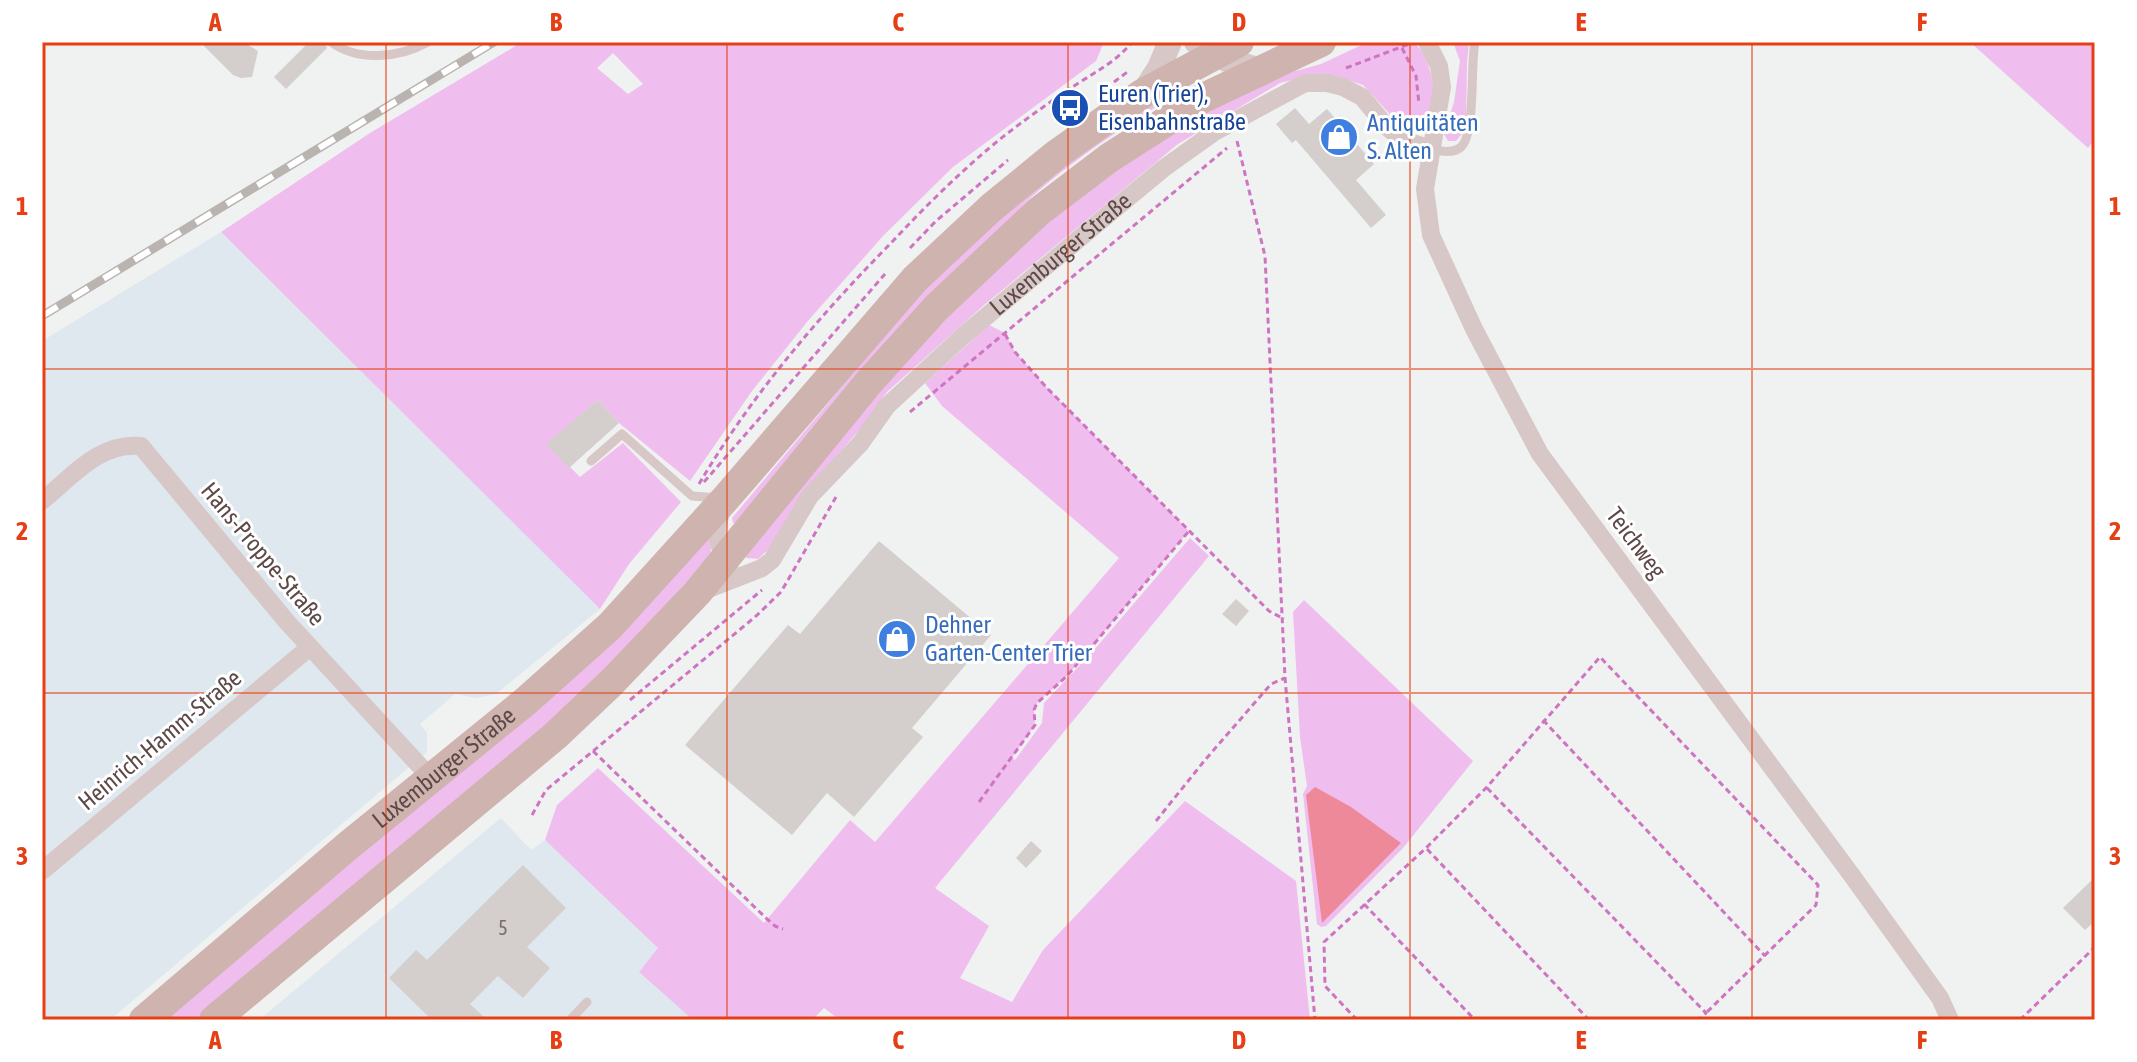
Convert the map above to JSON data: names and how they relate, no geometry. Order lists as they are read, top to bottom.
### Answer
{
  "streets": {
    "main road": ["Luxemburger Straße"],
    "street": ["Teichweg", "Hans-Proppe-Straße", "Heinrich-Hamm-Straße"]
  },
  "crossings": [
    ["Luxemburger Straße", "Hans-Proppe-Straße"],
    ["Hans-Proppe-Straße", "Heinrich-Hamm-Straße"]
  ],
  "places": {
    "bus stop": ["Euren (Trier), Eisenbahnstraße"],
    "shop": ["Antiquitäten S. Alten", "Dehner Garten-Center Trier"]
  },
  "house_numbers": ["5"],
  "grid": {
    "columns": [
      "A",
      "B",
      "C",
      "D",
      "E",
      "F"
    ],
    "rows": ["1", "2", "3"]
  }
}
